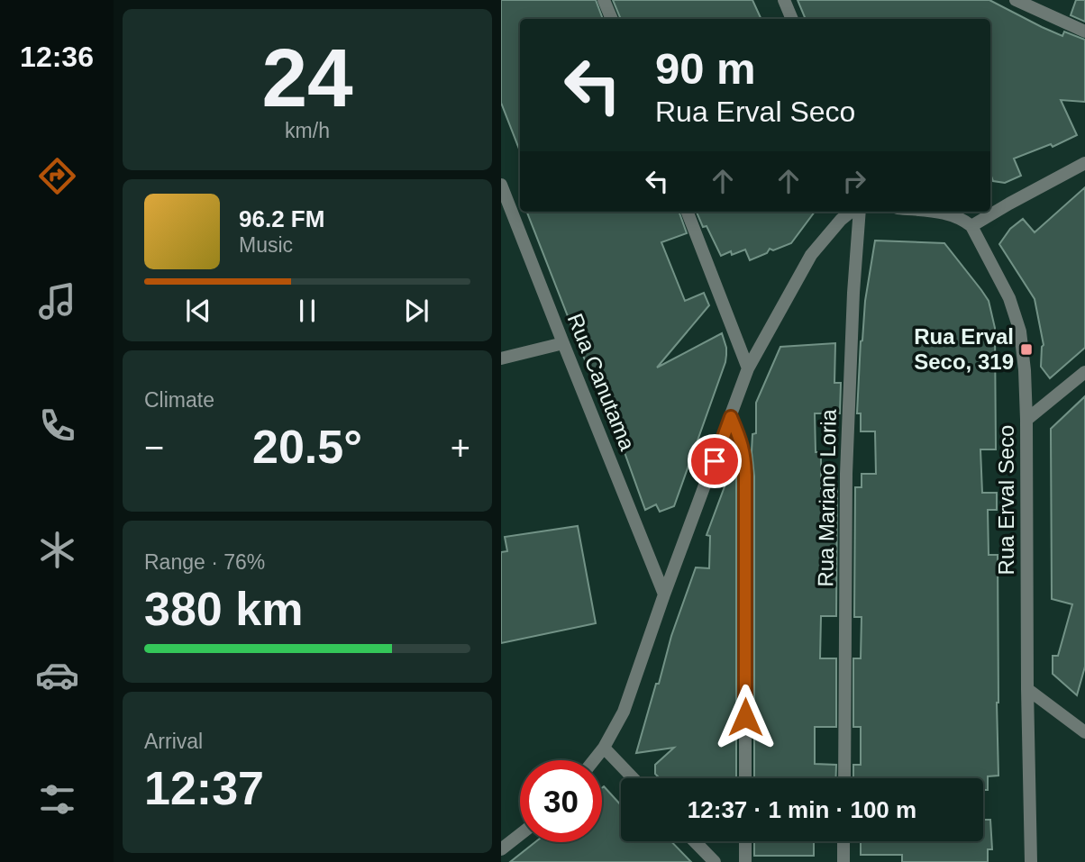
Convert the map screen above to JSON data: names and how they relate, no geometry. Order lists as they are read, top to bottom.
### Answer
{
  "streets": {
    "street": ["Rua Canutama", "Rua Mariano Loria", "Rua Erval Seco"]
  },
  "places": {
    "transit": ["Rua Erval Seco, 319"]
  },
  "page": {
    "tabs": "12:36",
    "tile": [
      ["24", "km/h"],
      "Climate",
      ["Range · 76%", "380 km"],
      ["Arrival", "12:37"]
    ],
    "turn": ["90 m", "Rua Erval Seco"],
    "song": ["96.2 FM", "Music"],
    "heat": ["−", "20.5°", "+"],
    "limit": "30",
    "trip": "12:37 · 1 min · 100 m"
  }
}
